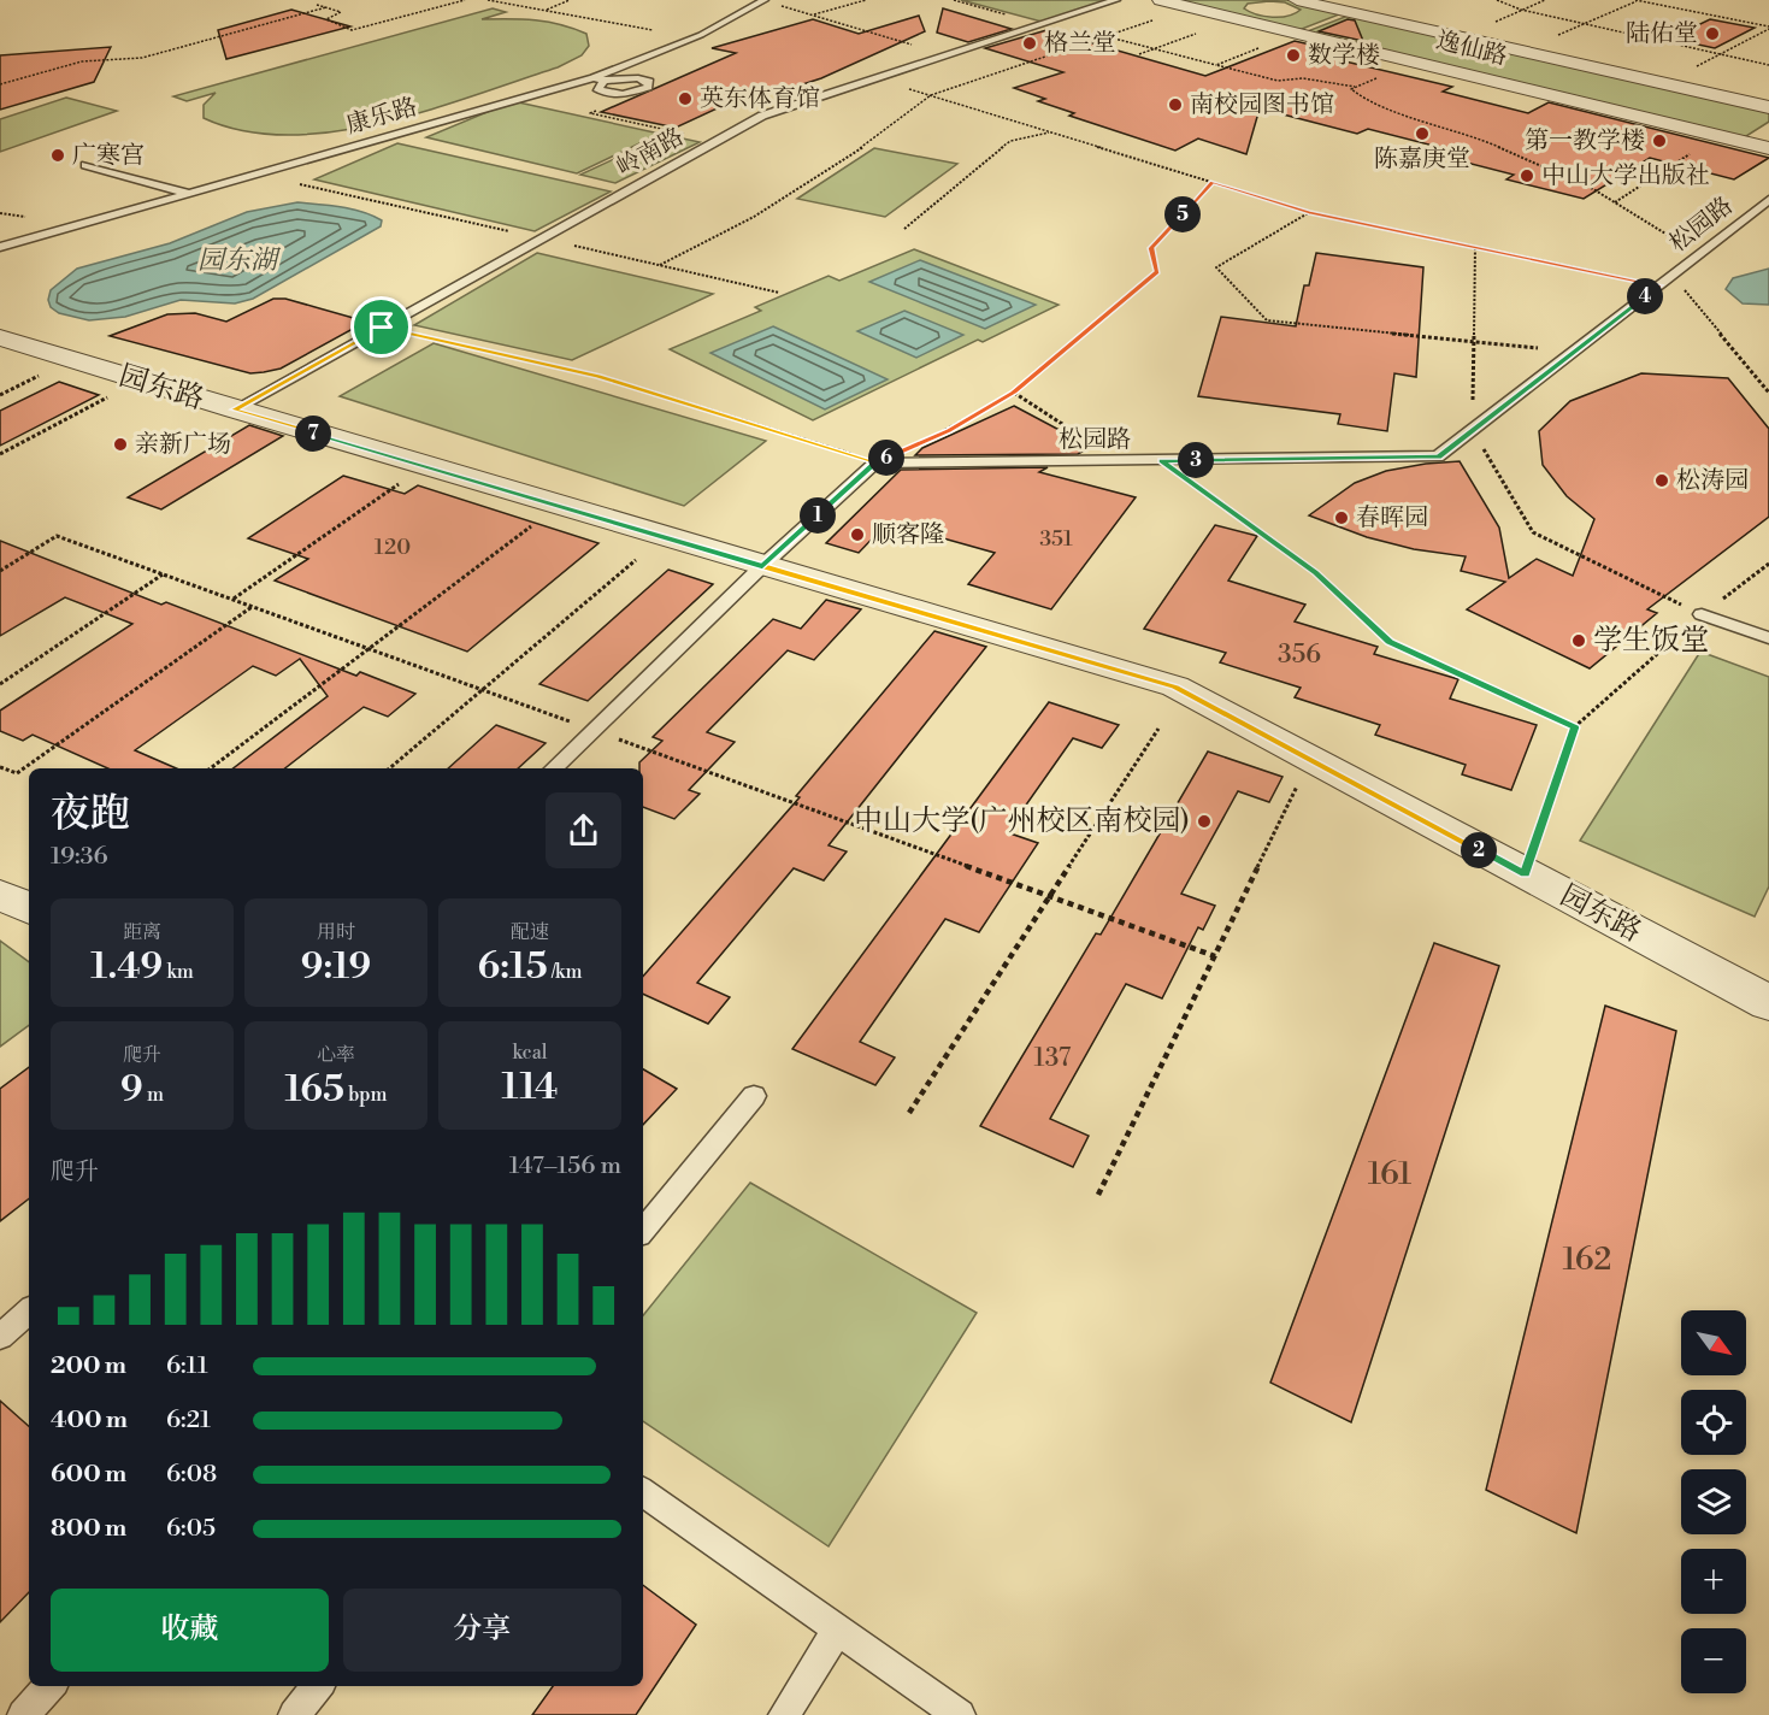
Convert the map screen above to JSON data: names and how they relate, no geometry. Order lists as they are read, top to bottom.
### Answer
{
  "streets": {
    "street": ["逸仙路", "园东路"],
    "lane": ["康乐路", "岭南路", "松园路"]
  },
  "crossings": [
    ["岭南路", "园东路"]
  ],
  "water": ["园东湖"],
  "places": [
    "陆佑堂",
    "格兰堂",
    "数学楼",
    "英东体育馆",
    "南校园图书馆",
    "陈嘉庚堂",
    "第一教学楼",
    "广寒宫",
    "中山大学出版社",
    "亲新广场",
    "松涛园",
    "春晖园",
    "顺客隆",
    "学生饭堂",
    "中山大学(广州校区南校园)"
  ],
  "house_numbers": [
    "351",
    "120",
    "356",
    "137",
    "161",
    "162"
  ],
  "north": "bottom right",
  "page": {
    "pins": [
      "5",
      "4",
      "7",
      "6",
      "3",
      "1",
      "2"
    ],
    "heading": ["夜跑", "19:36"],
    "stats": [
      ["距离", "1.49 km"],
      ["用时", "9:19"],
      ["配速", "6:15 /km"],
      ["爬升", "9 m"],
      ["心率", "165 bpm"],
      ["kcal", "114"]
    ],
    "chart": ["爬升", "147–156 m"],
    "map_buttons": ["+", "−"],
    "list": [
      {
        "name": "200 m",
        "note": "6:11"
      },
      {
        "name": "400 m",
        "note": "6:21"
      },
      {
        "name": "600 m",
        "note": "6:08"
      },
      {
        "name": "800 m",
        "note": "6:05"
      }
    ],
    "buttons": ["收藏", "分享"]
  }
}
